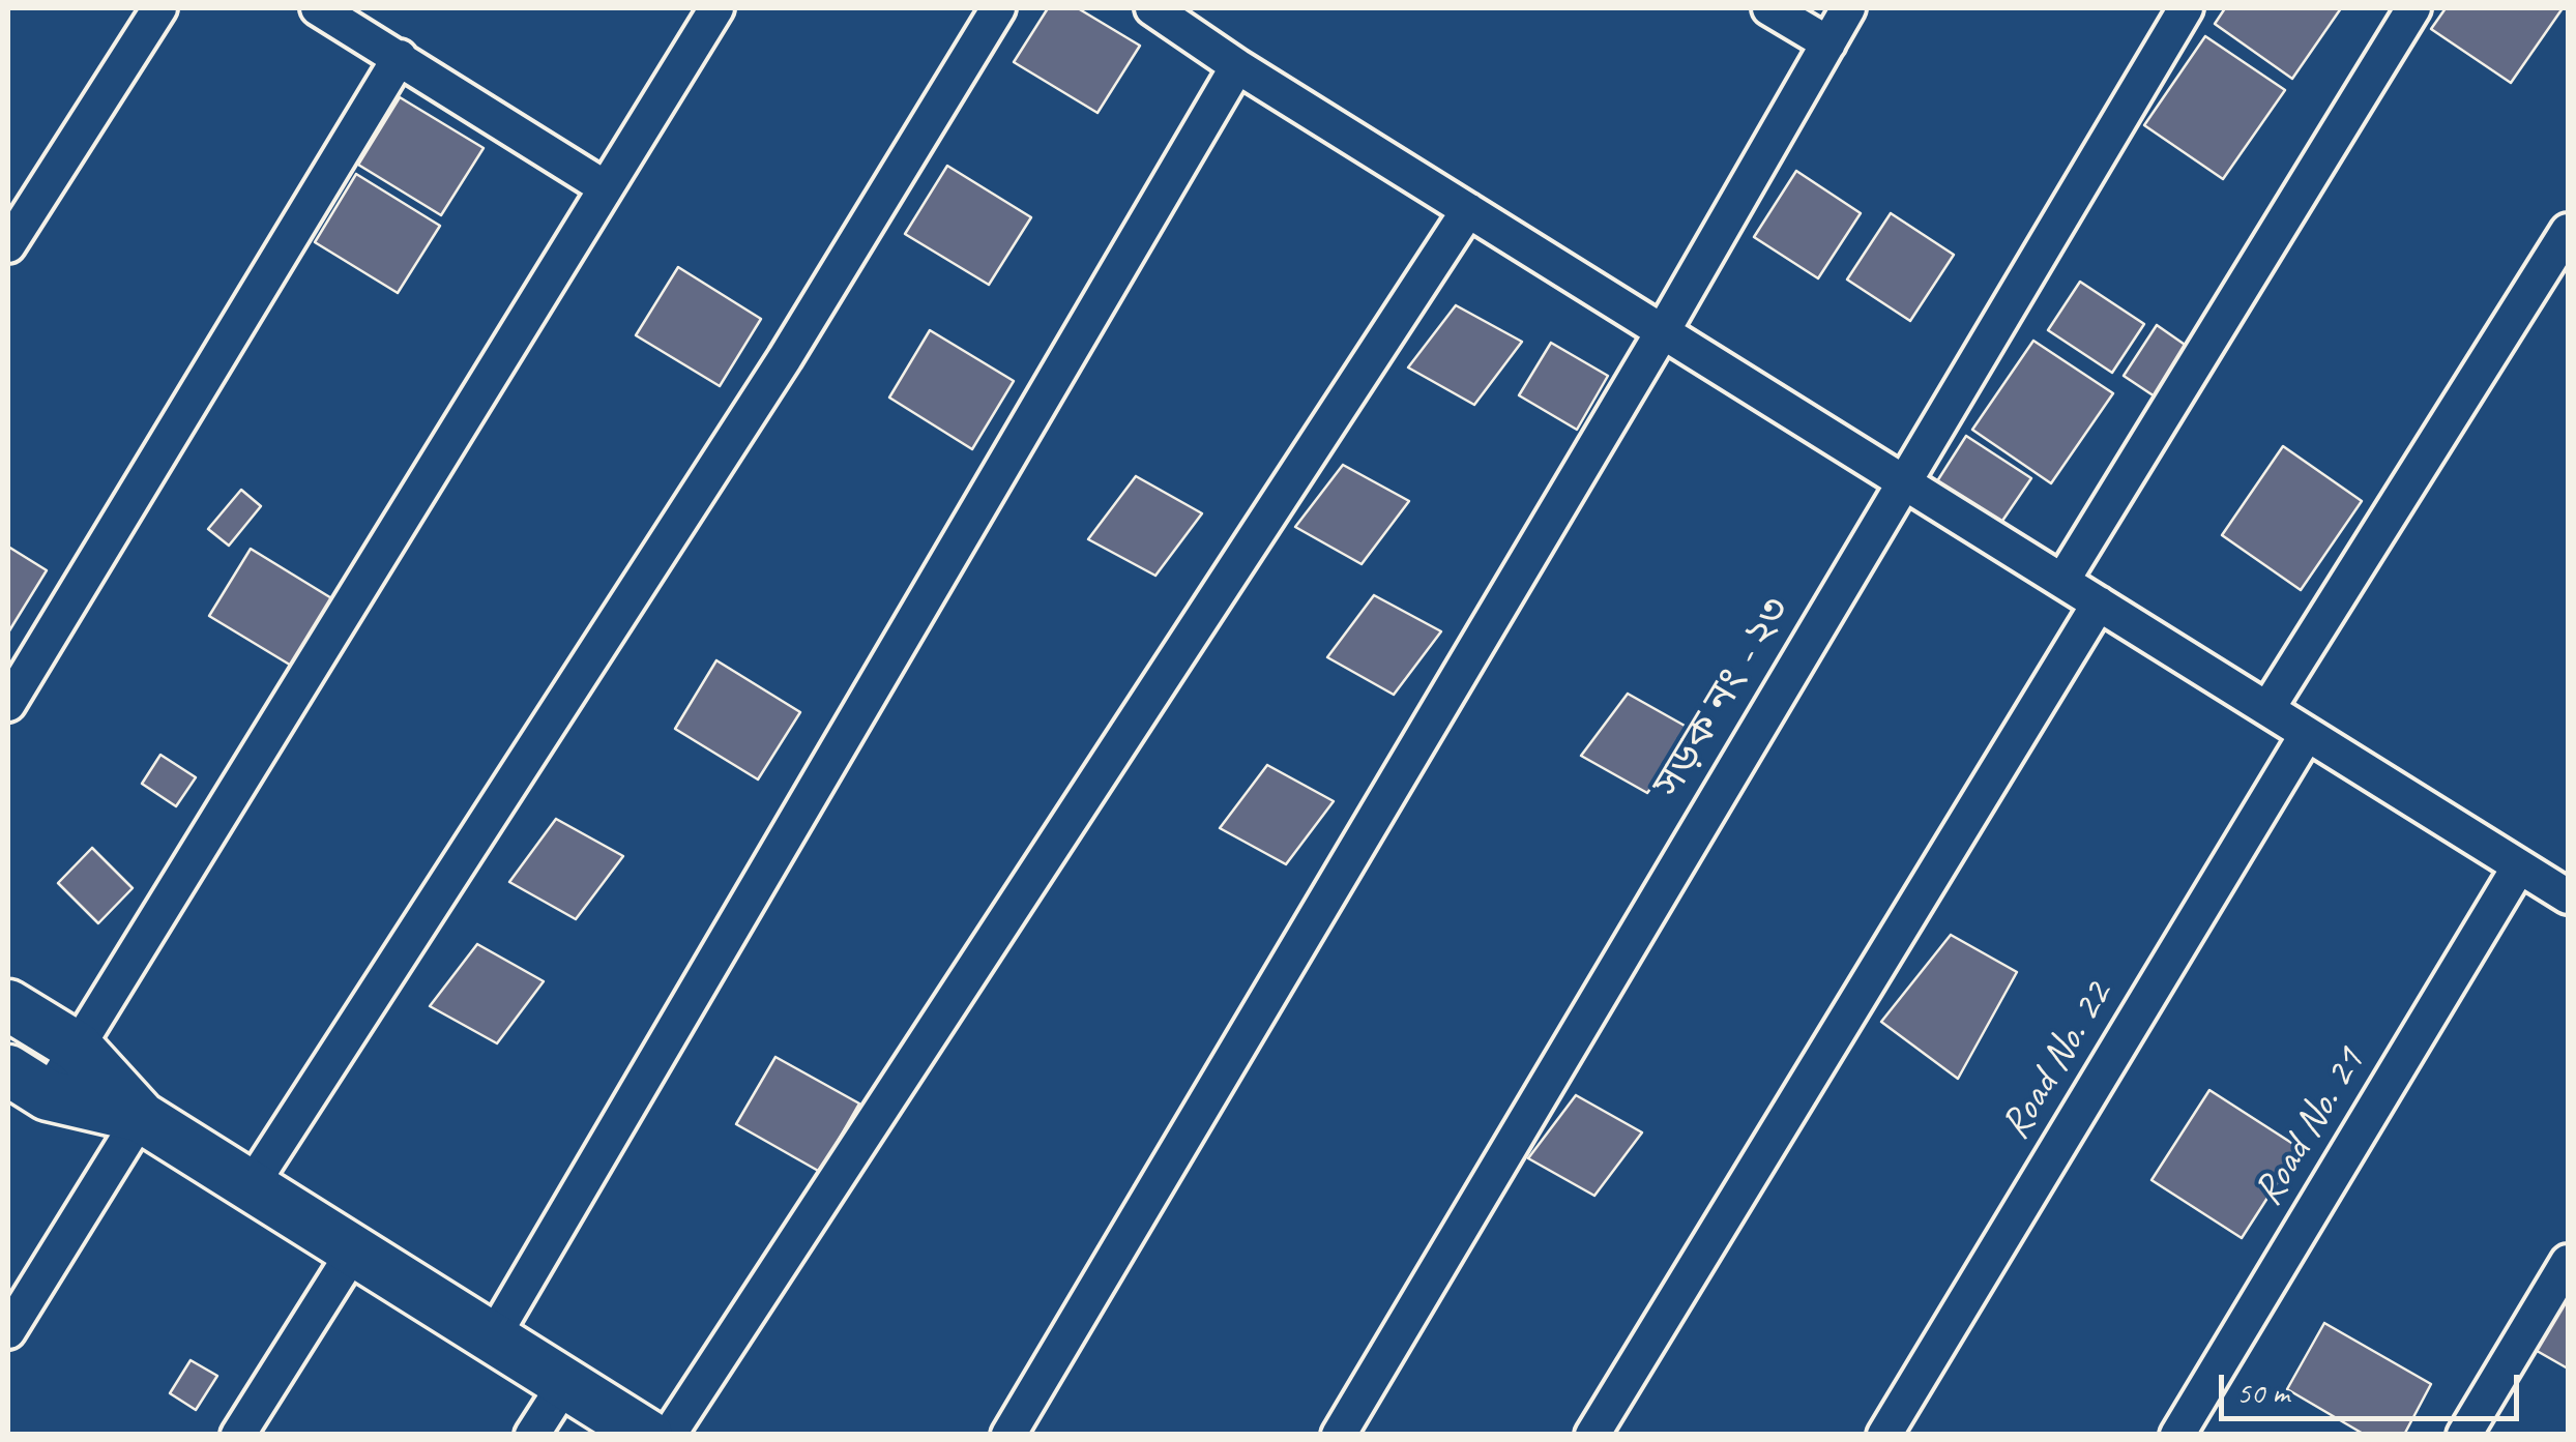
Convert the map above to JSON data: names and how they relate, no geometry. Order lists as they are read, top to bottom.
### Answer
{
  "streets": {
    "street": ["সড়ক নং - ২৩", "Road No. 22", "Road No. 21"]
  },
  "scale_bar": "50 m"
}
